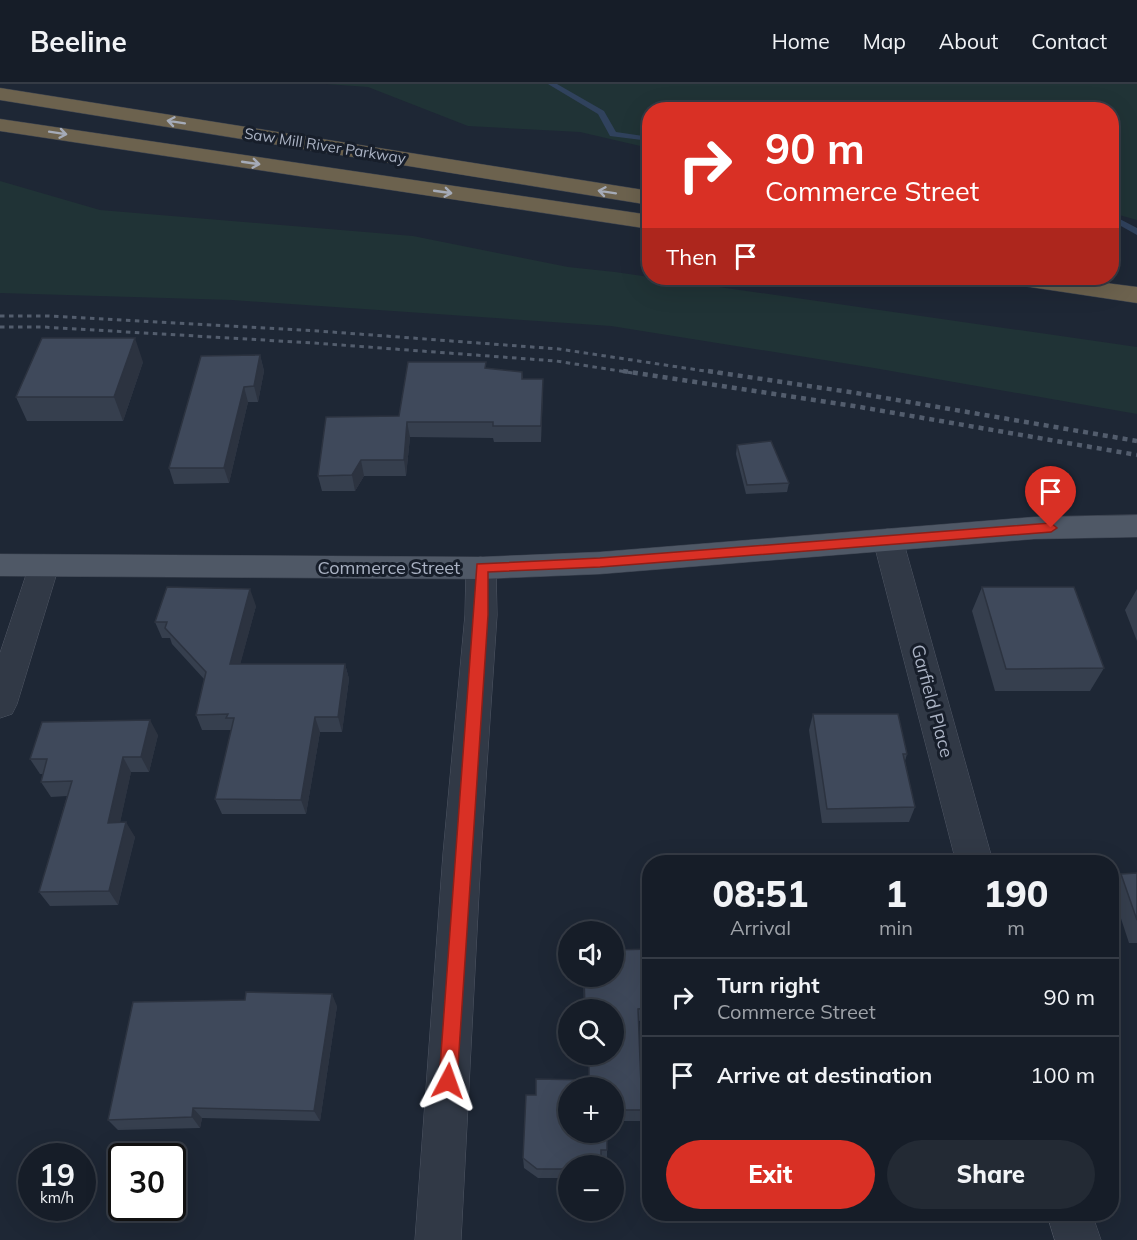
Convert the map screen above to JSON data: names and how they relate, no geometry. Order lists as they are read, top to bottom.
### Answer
{
  "streets": {
    "highway": ["Saw Mill River Parkway"],
    "main road": ["Commerce Street"],
    "street": ["Garfield Place"]
  },
  "crossings": [
    ["Commerce Street", "Garfield Place"]
  ],
  "page": {
    "header": "Beeline",
    "nav": [
      "Home",
      "Map",
      "About",
      "Contact"
    ],
    "turn": ["90 m", "Commerce Street"],
    "then": "Then",
    "eta": [
      "08:51",
      "Arrival",
      "1",
      "min",
      "190",
      "m"
    ],
    "map_buttons": ["+", "−"],
    "list": [
      {
        "name": "Turn right",
        "note": "Commerce Street",
        "value": "90 m"
      },
      {
        "name": "Arrive at destination",
        "value": "100 m"
      }
    ],
    "buttons": ["Exit", "Share"],
    "speed": "19 km/h",
    "limit": "30"
  }
}
